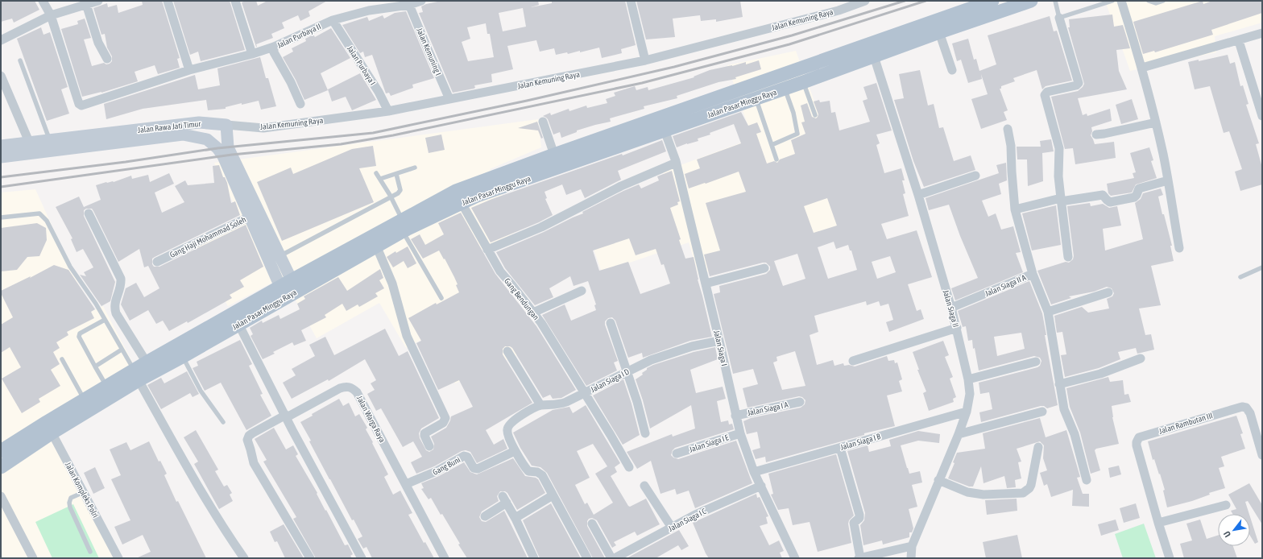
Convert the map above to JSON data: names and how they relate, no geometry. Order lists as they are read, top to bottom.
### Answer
{
  "streets": {
    "main road": ["Jalan Pasar Minggu Raya", "Jalan Rawa Jati Timur"],
    "street": [
      "Jalan Kemuning Raya",
      "Jalan Purbaya II",
      "Jalan Kemuning I",
      "Jalan Purbaya I",
      "Gang Haji Mohammad Soleh",
      "Jalan Siaga II A",
      "Gang Bendungan",
      "Jalan Siaga II",
      "Jalan Siaga I",
      "Jalan Siaga I D",
      "Jalan Siaga I A",
      "Jalan Warga Raya",
      "Jalan Rambutan III",
      "Jalan Siaga I B",
      "Jalan Siaga I E",
      "Gang Buni",
      "Jalan Kompleks Polri",
      "Jalan Siaga I C"
    ]
  },
  "crossings": [
    ["Jalan Kemuning Raya", "Jalan Kemuning I"],
    ["Jalan Kemuning Raya", "Jalan Purbaya I"],
    ["Jalan Kemuning Raya", "Jalan Rawa Jati Timur"],
    ["Jalan Purbaya II", "Jalan Kemuning I"],
    ["Jalan Purbaya II", "Jalan Purbaya I"],
    ["Jalan Pasar Minggu Raya", "Jalan Rawa Jati Timur"],
    ["Jalan Pasar Minggu Raya", "Gang Bendungan"],
    ["Jalan Pasar Minggu Raya", "Jalan Siaga II"],
    ["Jalan Pasar Minggu Raya", "Jalan Siaga I"],
    ["Jalan Pasar Minggu Raya", "Jalan Kompleks Polri"],
    ["Jalan Rawa Jati Timur", "Gang Haji Mohammad Soleh"],
    ["Jalan Siaga II A", "Jalan Siaga II"],
    ["Gang Bendungan", "Jalan Siaga I D"],
    ["Jalan Siaga II", "Jalan Siaga I B"],
    ["Jalan Siaga I", "Jalan Siaga I D"],
    ["Jalan Siaga I", "Jalan Siaga I A"],
    ["Jalan Siaga I", "Jalan Siaga I B"],
    ["Jalan Siaga I", "Jalan Siaga I E"],
    ["Jalan Siaga I", "Jalan Siaga I C"],
    ["Jalan Siaga I D", "Gang Buni"],
    ["Jalan Warga Raya", "Gang Buni"]
  ],
  "north": "bottom left"
}
